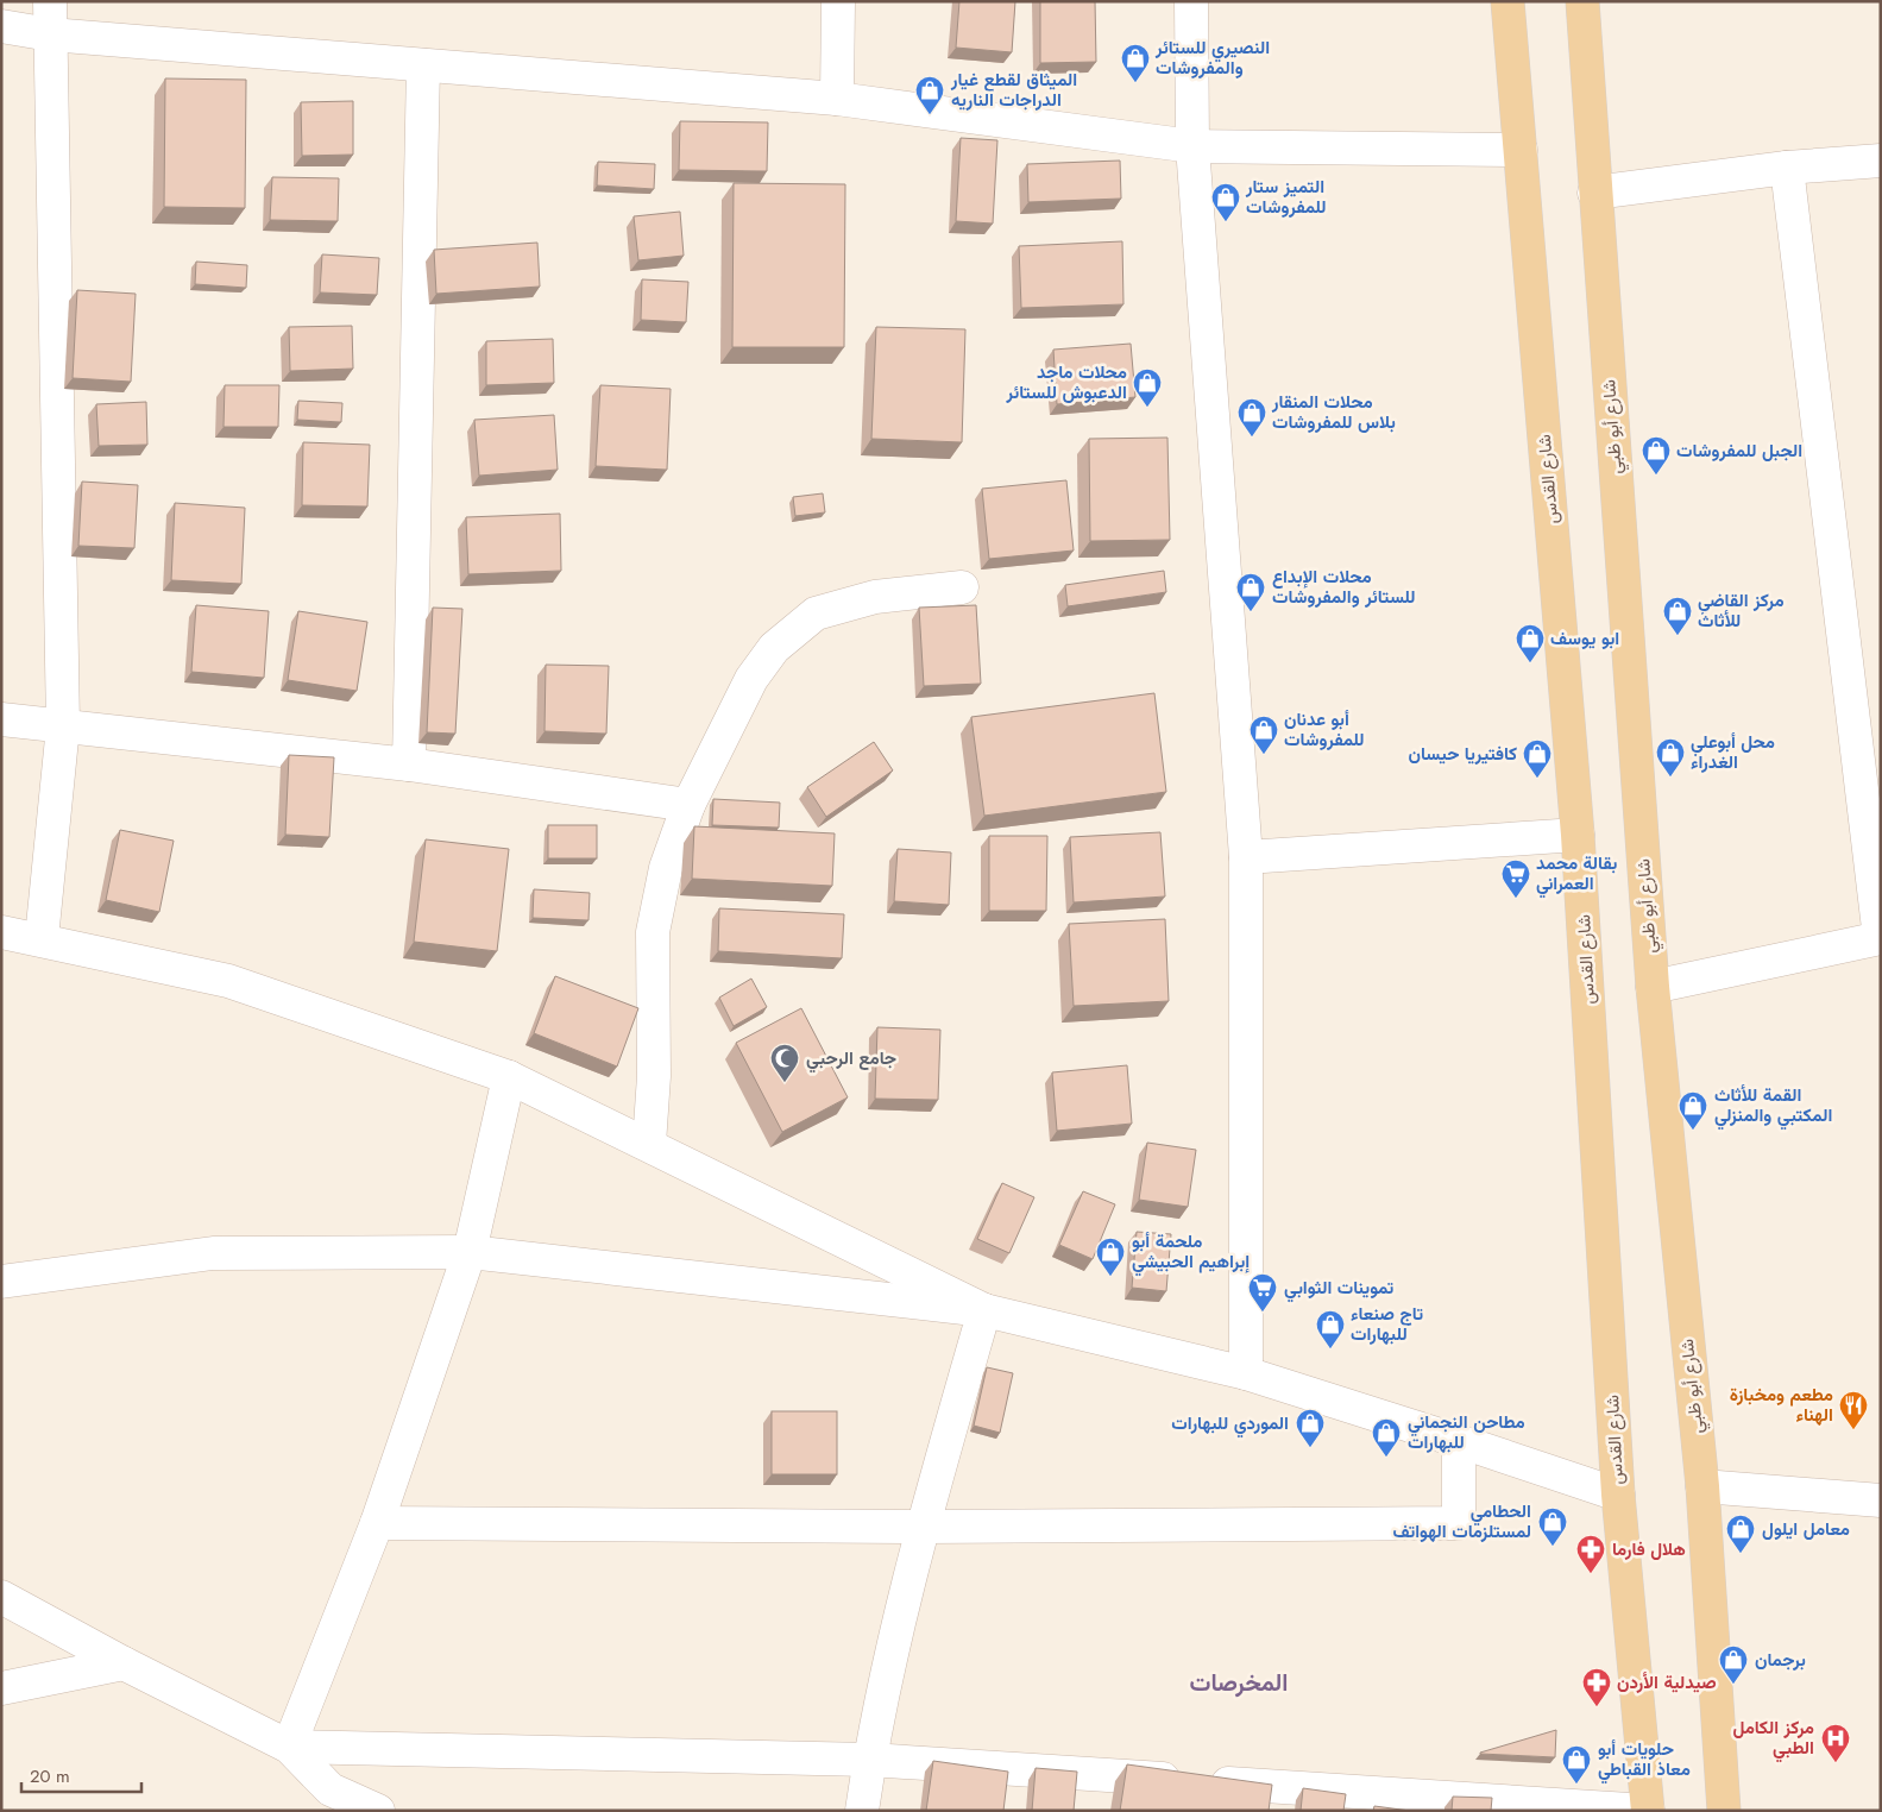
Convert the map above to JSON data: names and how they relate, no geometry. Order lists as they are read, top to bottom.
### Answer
{
  "streets": {
    "main road": ["شارع أبو ظبي", "شارع القدس"]
  },
  "districts": ["المخرصات"],
  "places": {
    "shop": [
      "النصيري للستائر والمفروشات",
      "الميثاق لقطع غيار الدراجات الناريه",
      "التميز ستار للمفروشات",
      "محلات ماجد الدعبوش للستائر",
      "محلات المنقار بلاس للمفروشات",
      "الجبل للمفروشات",
      "محلات الإبداع للستائر والمفروشات",
      "مركز القاضي للأثاث",
      "ابو يوسف",
      "أبو عدنان للمفروشات",
      "محل أبوعلي الغدراء",
      "كافتيريا حيسان",
      "القمة للأثاث المكتبي والمنزلي",
      "ملحمة أبو إبراهيم الحبيشي",
      "تاج صنعاء للبهارات",
      "الموردي للبهارات",
      "مطاحن النجماني للبهارات",
      "الحطامي لمستلزمات الهواتف",
      "معامل ايلول",
      "برجمان",
      "حلويات أبو معاذ القباطي"
    ],
    "supermarket": ["بقالة محمد العمراني", "تموينات الثوابي"],
    "mosque": ["جامع الرحبي"],
    "restaurant": ["مطعم ومخبازة الهناء"],
    "pharmacy": ["هلال فارما", "صيدلية الأردن"],
    "hospital": ["مركز الكامل الطبي"]
  },
  "scale_bar": "20 m"
}
